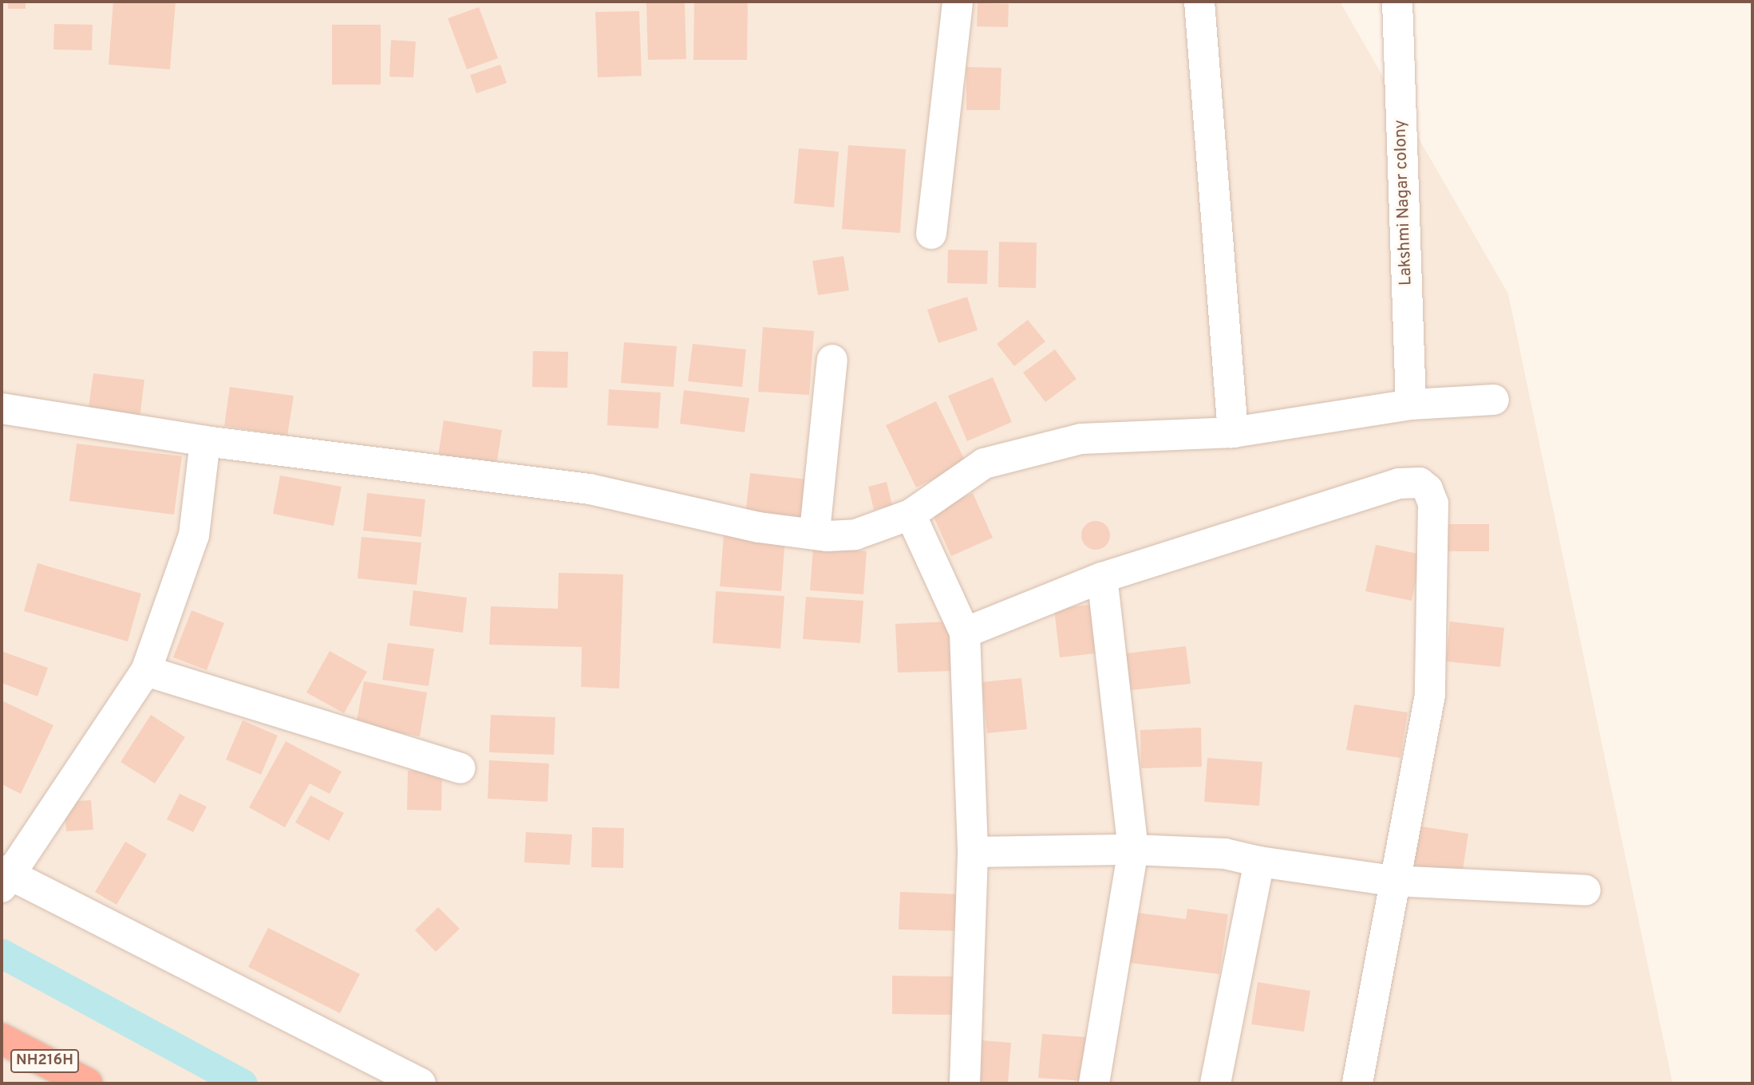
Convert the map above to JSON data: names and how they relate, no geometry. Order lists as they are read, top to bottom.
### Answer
{
  "streets": {
    "highway": ["NH216H"],
    "street": ["Lakshmi Nagar colony"]
  }
}
